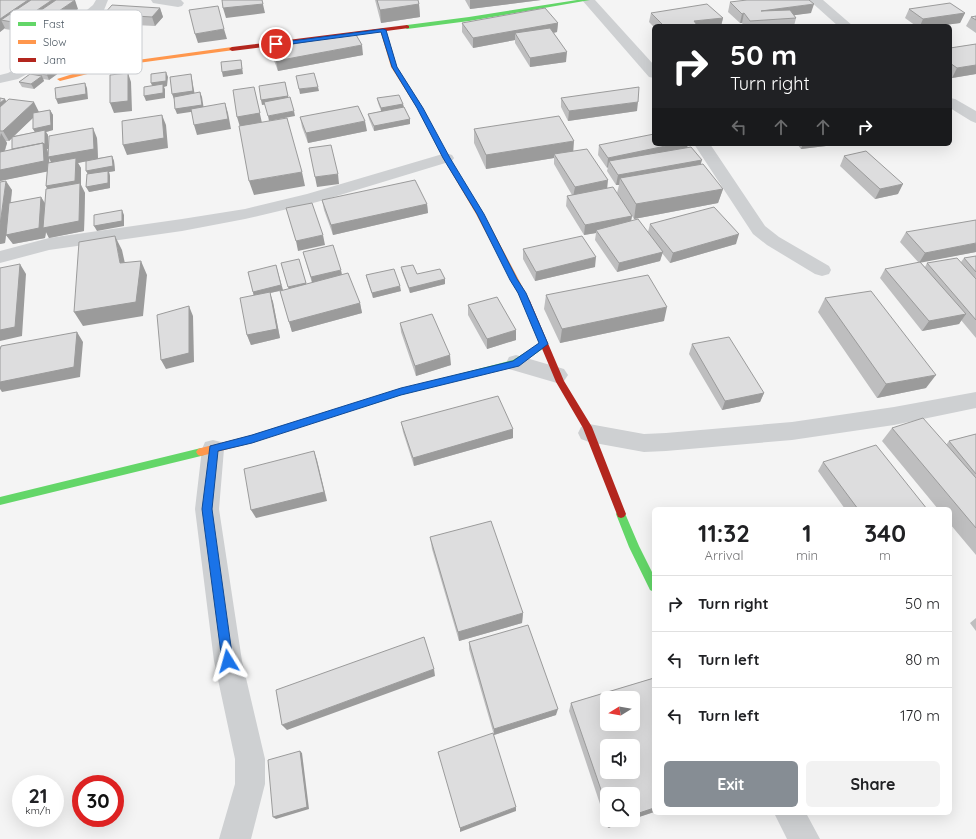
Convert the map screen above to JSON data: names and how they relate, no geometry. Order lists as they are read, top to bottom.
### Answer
{
  "legend": ["Fast", "Slow", "Jam"],
  "north": "left",
  "page": {
    "turn": ["50 m", "Turn right"],
    "eta": [
      "11:32",
      "Arrival",
      "1",
      "min",
      "340",
      "m"
    ],
    "list": [
      {
        "name": "Turn right",
        "value": "50 m"
      },
      {
        "name": "Turn left",
        "value": "80 m"
      },
      {
        "name": "Turn left",
        "value": "170 m"
      }
    ],
    "buttons": ["Exit", "Share"],
    "speed": "21 km/h",
    "limit": "30"
  }
}
